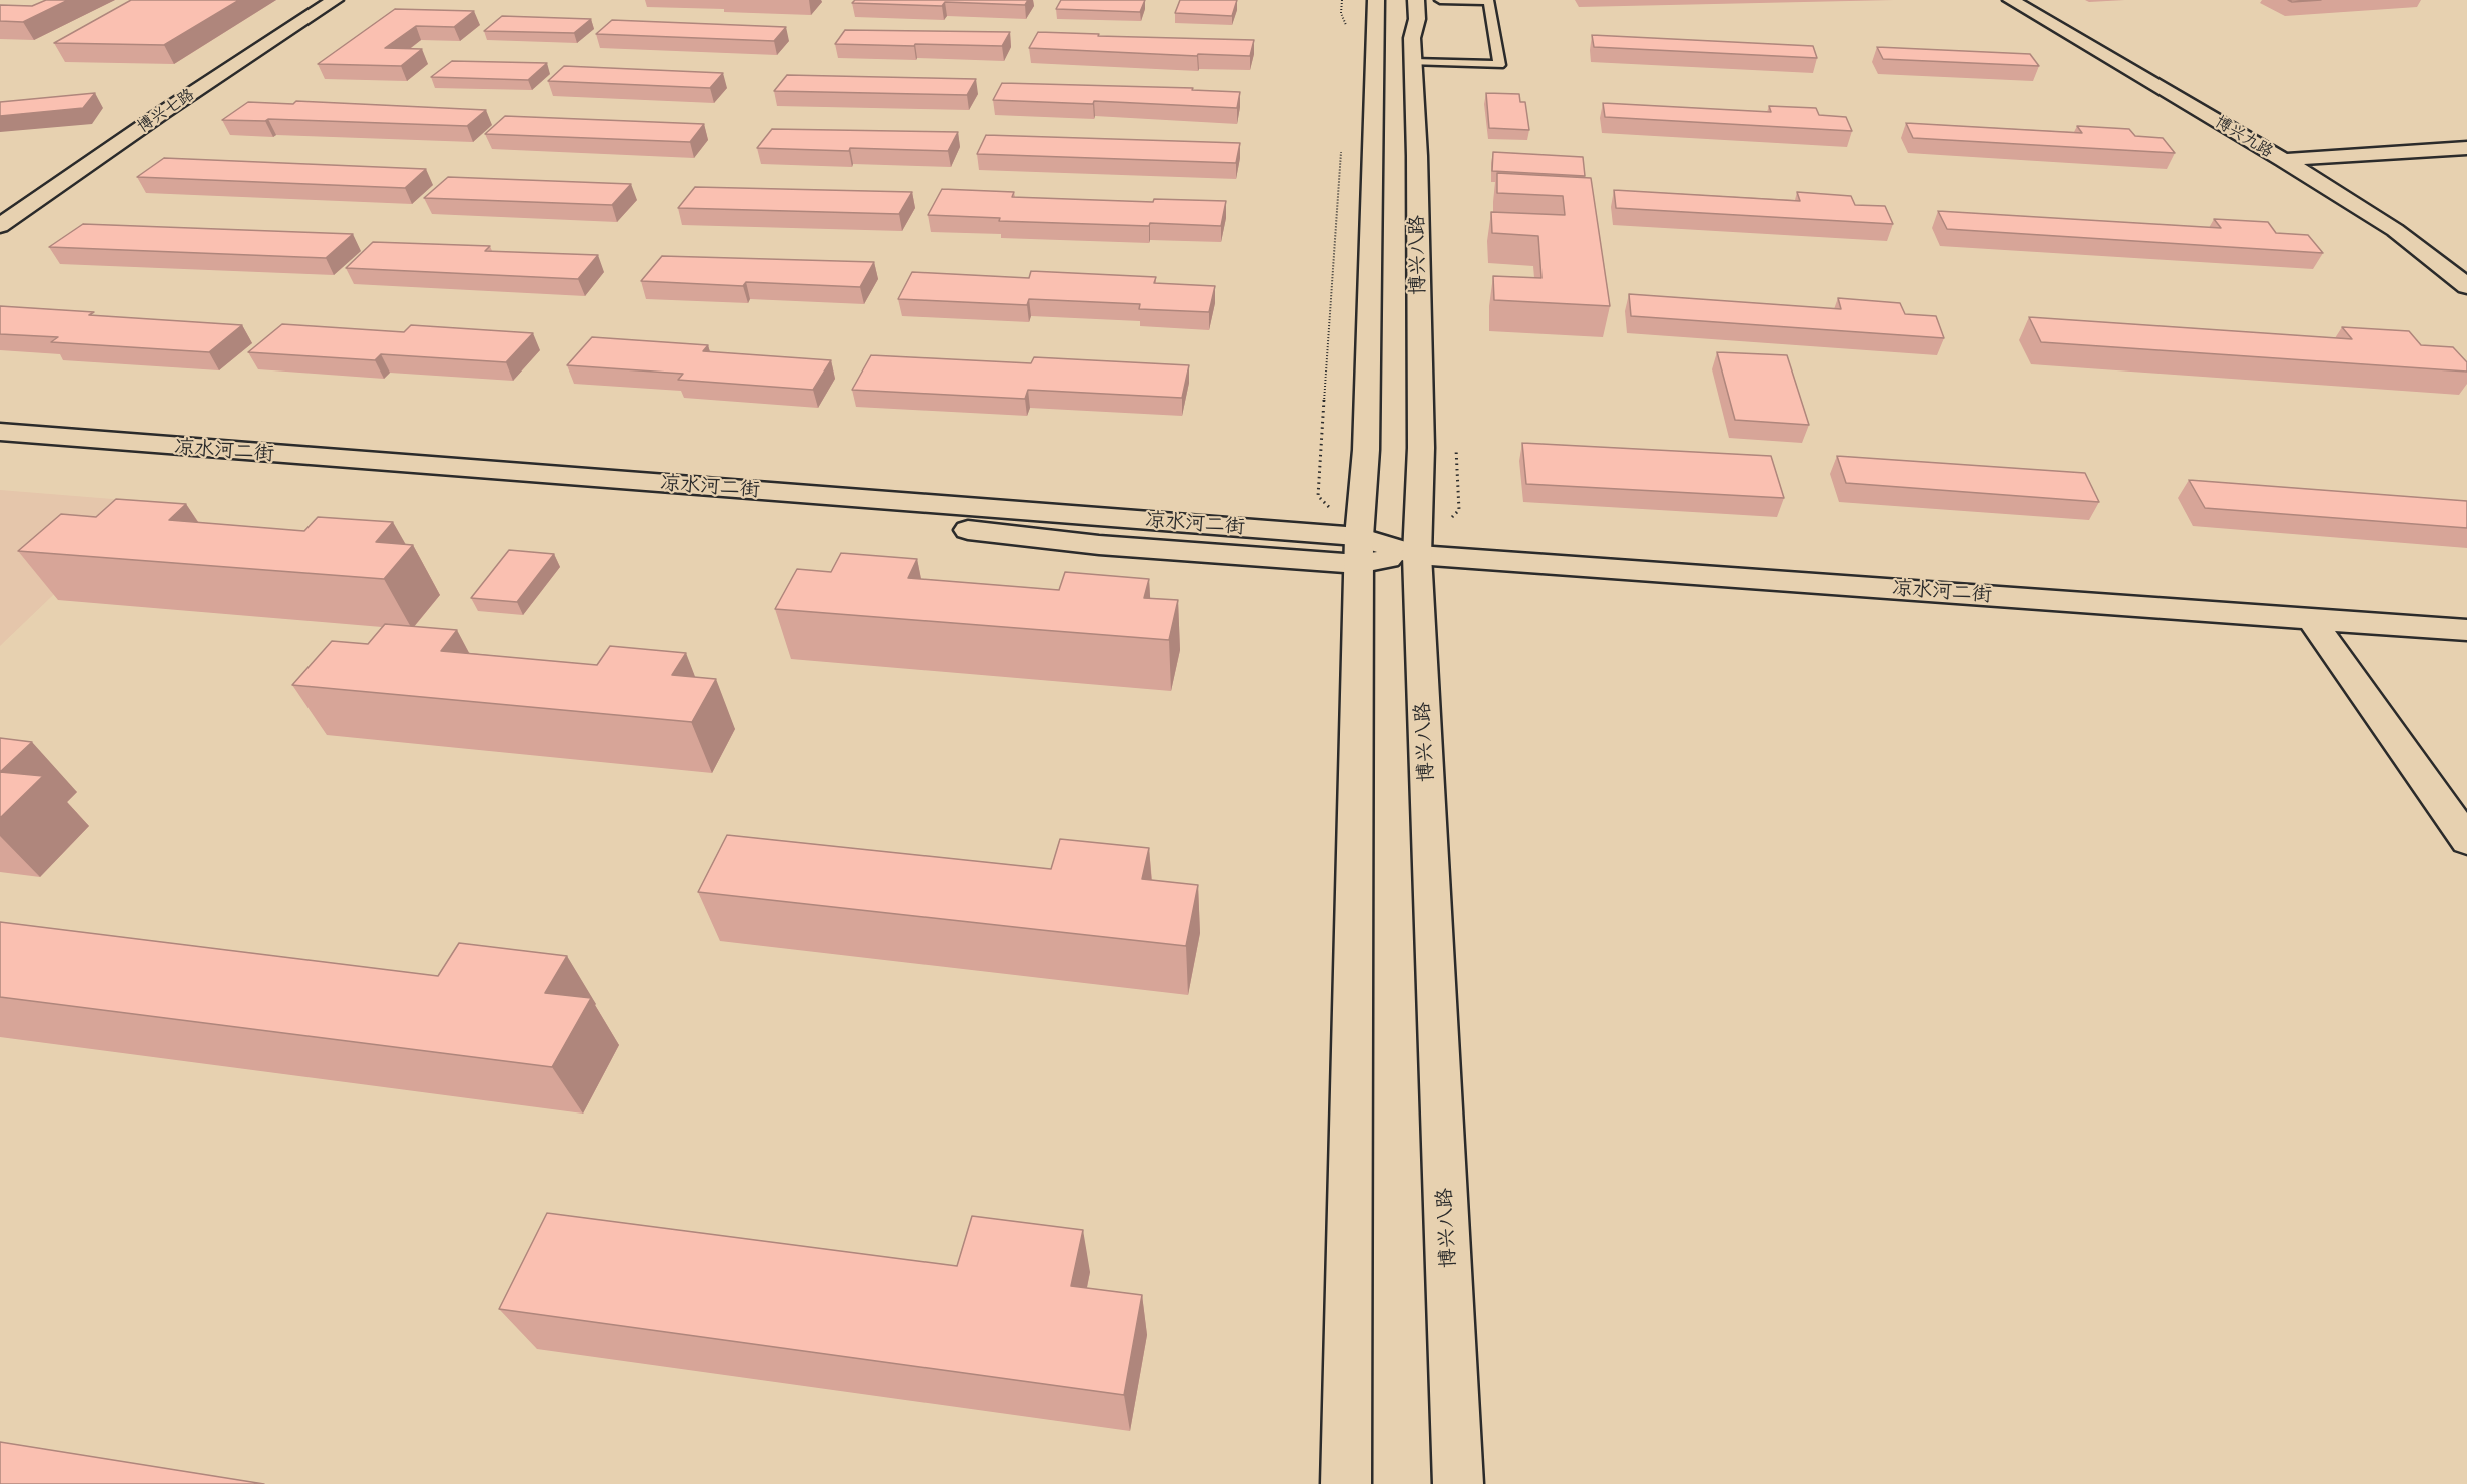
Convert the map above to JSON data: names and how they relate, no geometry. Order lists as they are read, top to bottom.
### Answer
{
  "streets": {
    "street": [
      "博兴七路",
      "博兴九路",
      "博兴八路",
      "凉水河二街"
    ]
  },
  "crossings": [
    ["博兴八路", "凉水河二街"]
  ]
}
